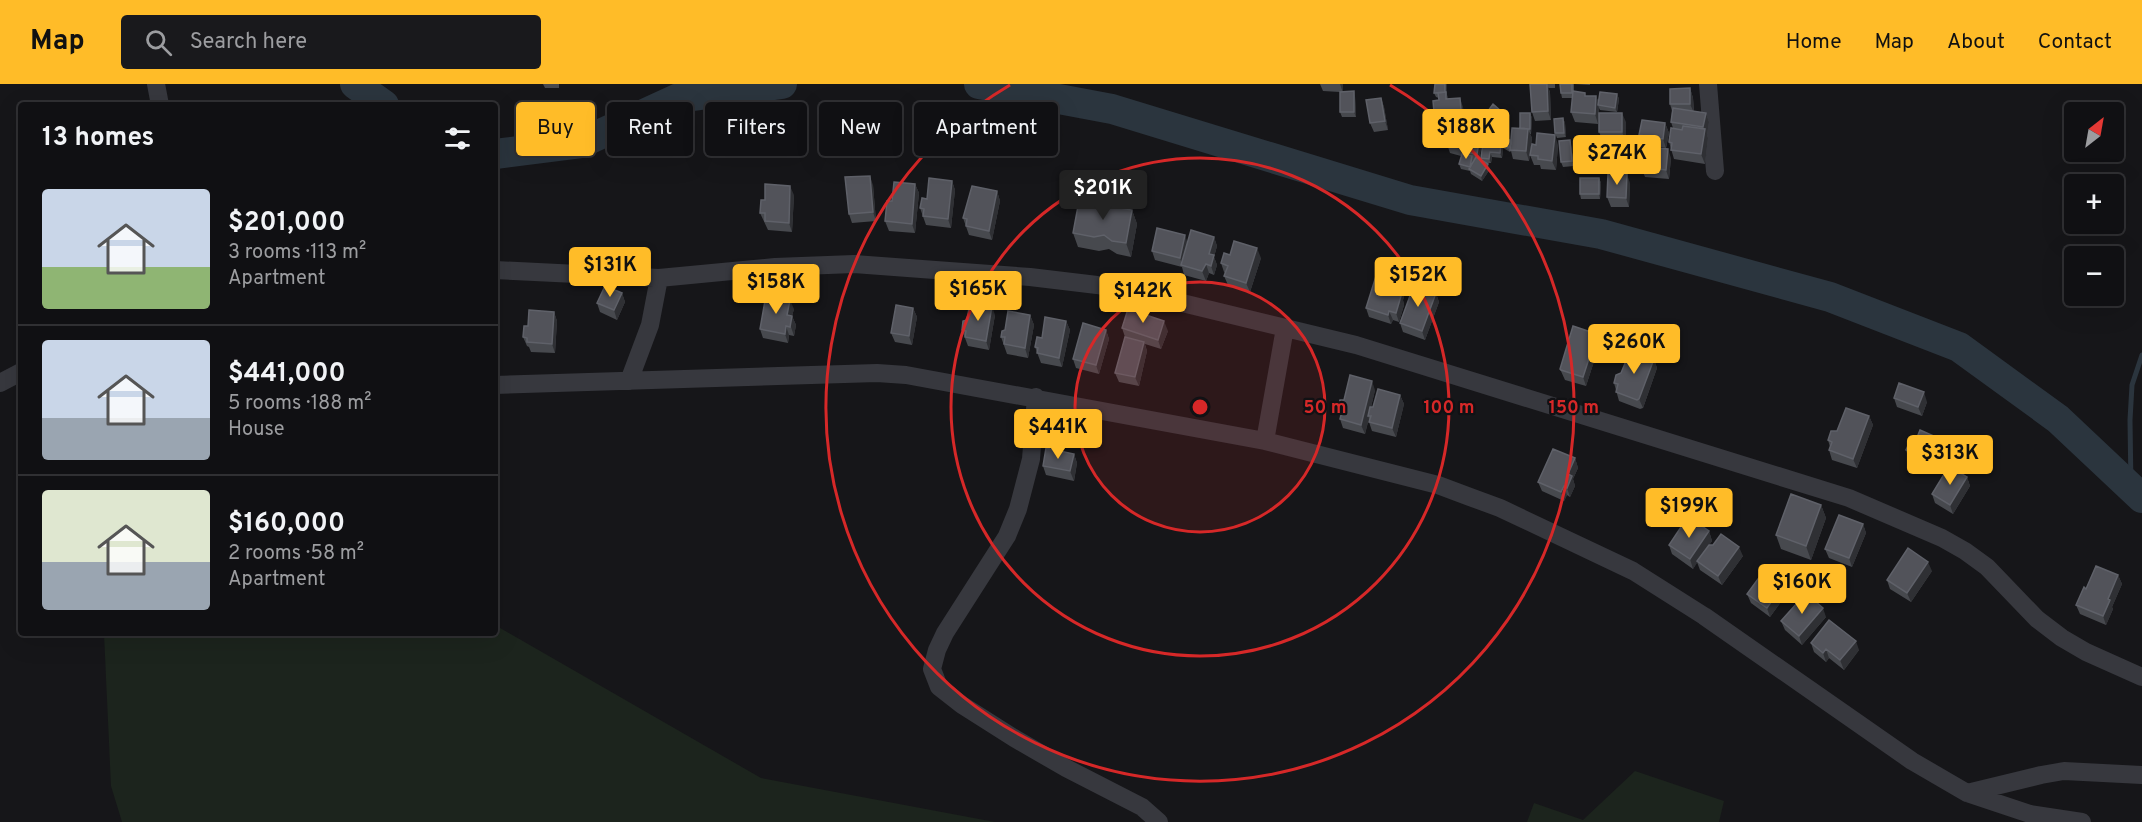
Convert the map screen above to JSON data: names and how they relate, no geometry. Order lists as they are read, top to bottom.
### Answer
{
  "north": "top right",
  "page": {
    "header": "Map",
    "search": "Search here",
    "nav": [
      "Home",
      "Map",
      "About",
      "Contact"
    ],
    "map_buttons": ["+", "−"],
    "chip": [
      "Buy",
      "Rent",
      "Filters",
      "New",
      "Apartment"
    ],
    "heading": "13 homes",
    "price": [
      "$188K",
      "$274K",
      "$201K",
      "$131K",
      "$152K",
      "$158K",
      "$165K",
      "$142K",
      "$260K",
      "$441K",
      "$313K",
      "$199K",
      "$160K"
    ],
    "list": [
      {
        "name": "$201,000",
        "note": "3 rooms · 113 m² · Apartment"
      },
      {
        "name": "$441,000",
        "note": "5 rooms · 188 m² · House"
      },
      {
        "name": "$160,000",
        "note": "2 rooms · 58 m² · Apartment"
      }
    ]
  },
  "rings": ["50 m", "100 m", "150 m"]
}
